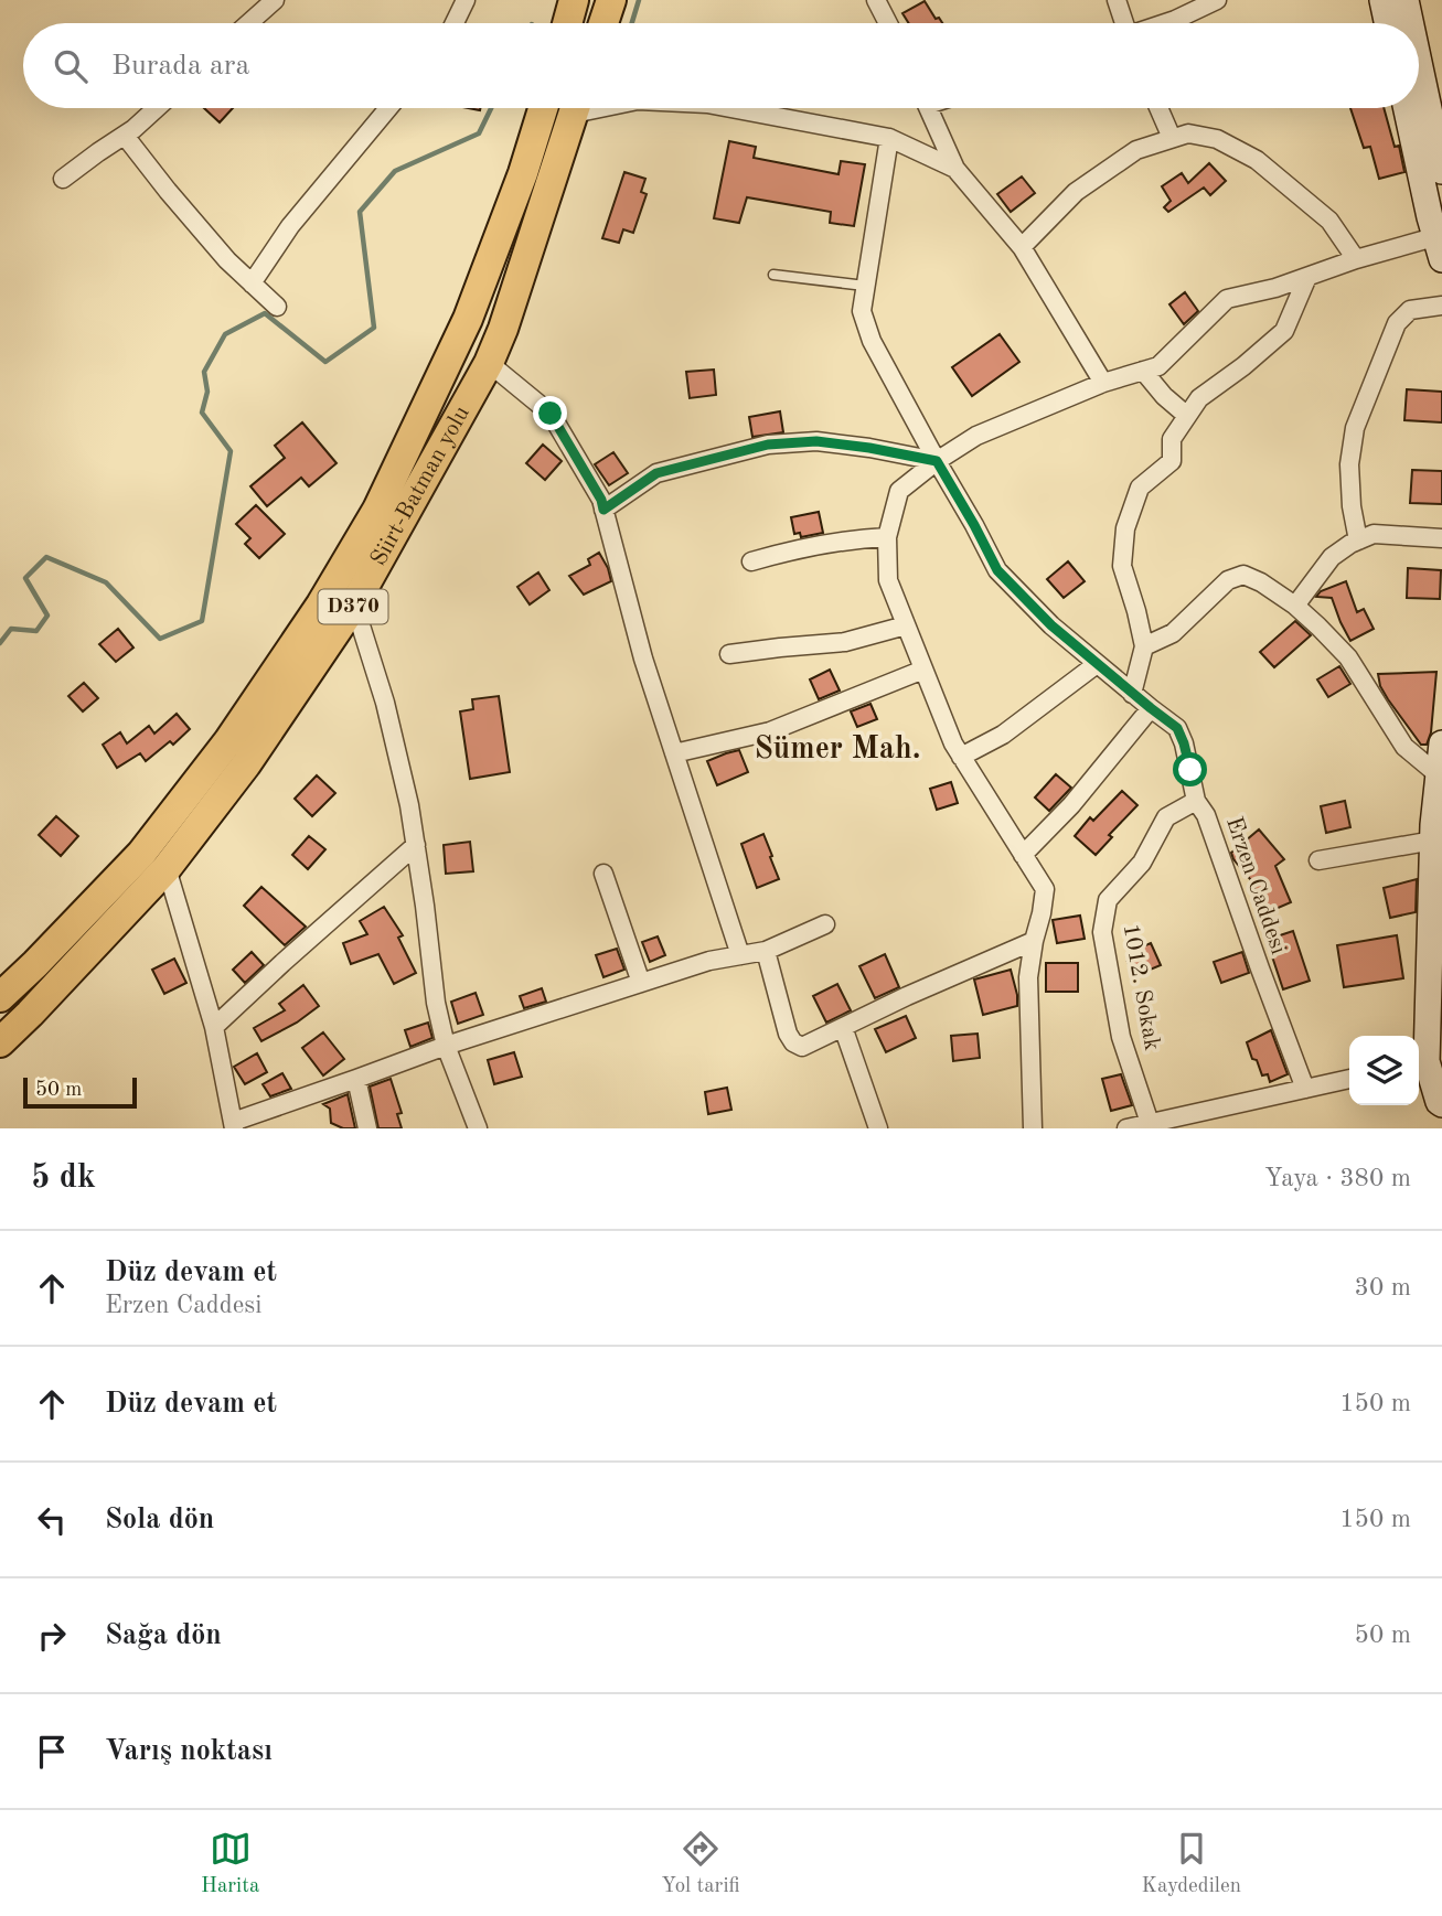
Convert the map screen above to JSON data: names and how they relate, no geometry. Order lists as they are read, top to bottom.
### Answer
{
  "streets": {
    "highway": ["Siirt-Batman yolu", "D370"],
    "street": ["Erzen Caddesi", "1012. Sokak"]
  },
  "crossings": [
    ["Erzen Caddesi", "1012. Sokak"]
  ],
  "districts": ["Sümer Mah."],
  "scale_bar": "50 m",
  "page": {
    "search": "Burada ara",
    "scale": "50 m",
    "heading": ["5 dk", "Yaya · 380 m"],
    "list": [
      ["Düz devam et", "Erzen Caddesi", "30 m"],
      ["Düz devam et", "150 m"],
      ["Sola dön", "150 m"],
      ["Sağa dön", "50 m"],
      "Varış noktası"
    ],
    "nav": ["Harita", "Yol tarifi", "Kaydedilen"]
  }
}
